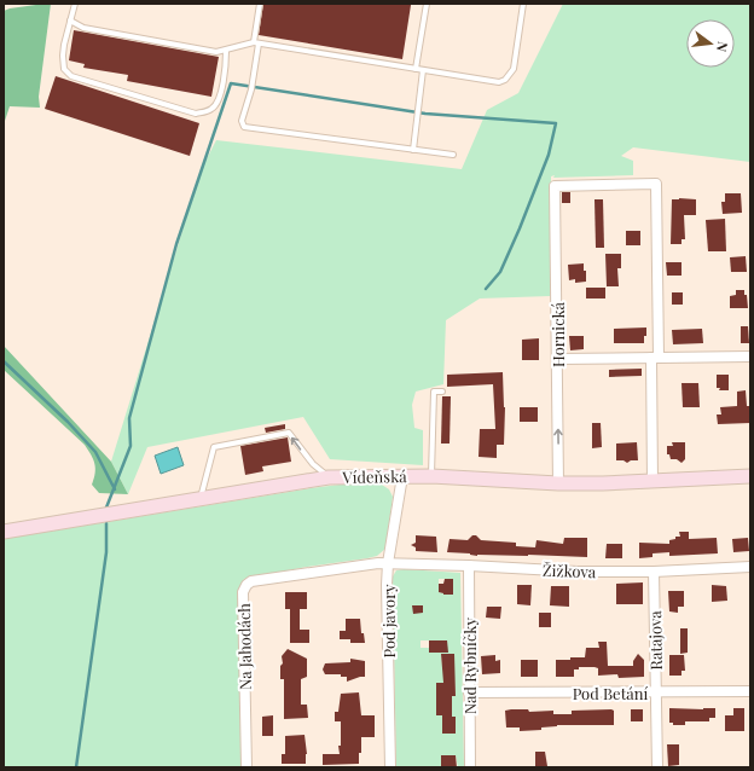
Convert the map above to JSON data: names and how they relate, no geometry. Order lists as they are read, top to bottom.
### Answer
{
  "streets": {
    "main road": ["Vídeňská"],
    "street": [
      "Hornická",
      "Žižkova",
      "Pod javory",
      "Ratajova",
      "Na Jahodách",
      "Nad Rybníčky",
      "Pod Betání"
    ]
  },
  "crossings": [
    ["Hornická", "Vídeňská"],
    ["Vídeňská", "Pod javory"],
    ["Žižkova", "Pod javory"],
    ["Žižkova", "Ratajova"],
    ["Žižkova", "Na Jahodách"],
    ["Žižkova", "Nad Rybníčky"],
    ["Pod javory", "Na Jahodách"],
    ["Ratajova", "Pod Betání"],
    ["Nad Rybníčky", "Pod Betání"]
  ],
  "north": "right"
}
